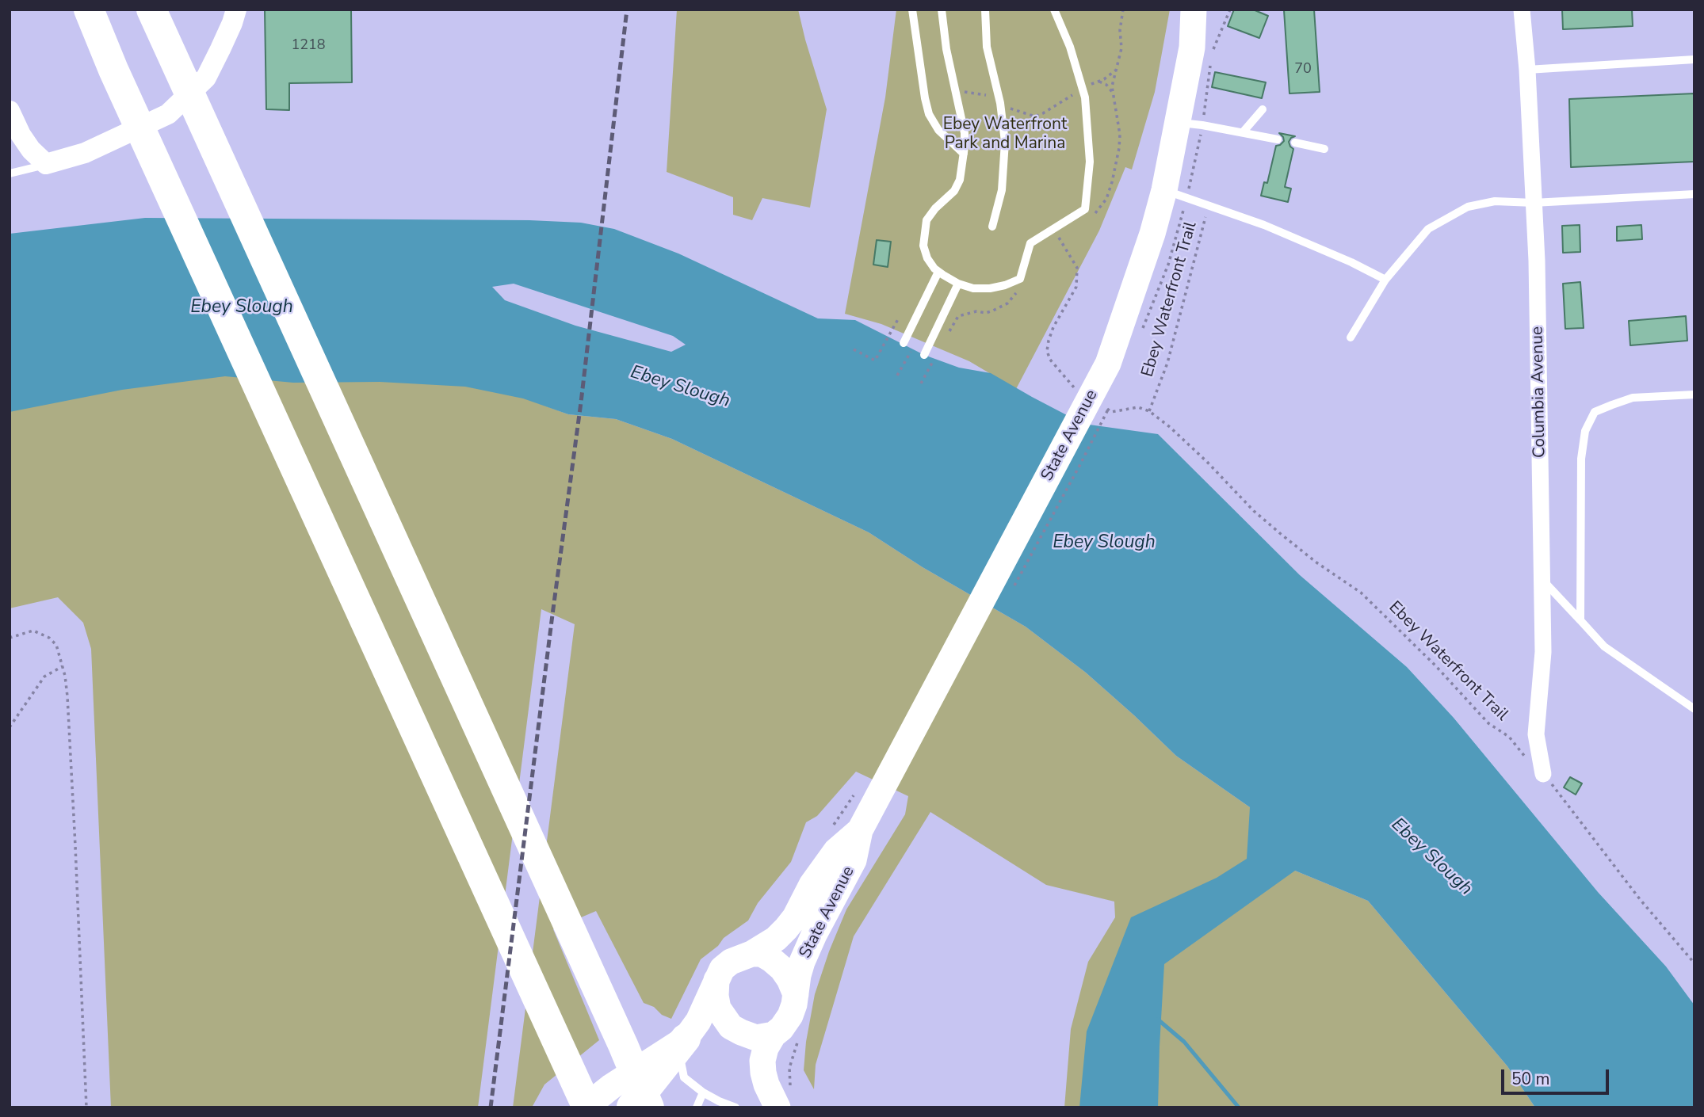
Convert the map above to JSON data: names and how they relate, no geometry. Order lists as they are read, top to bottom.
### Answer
{
  "streets": {
    "main road": ["State Avenue"],
    "street": ["Columbia Avenue"],
    "path": ["Ebey Waterfront Trail"]
  },
  "crossings": [
    ["Ebey Waterfront Trail", "Columbia Avenue"]
  ],
  "water": ["Ebey Slough"],
  "parks": ["Ebey Waterfront Park and Marina"],
  "house_numbers": ["1218", "70"],
  "scale_bar": "50 m"
}
